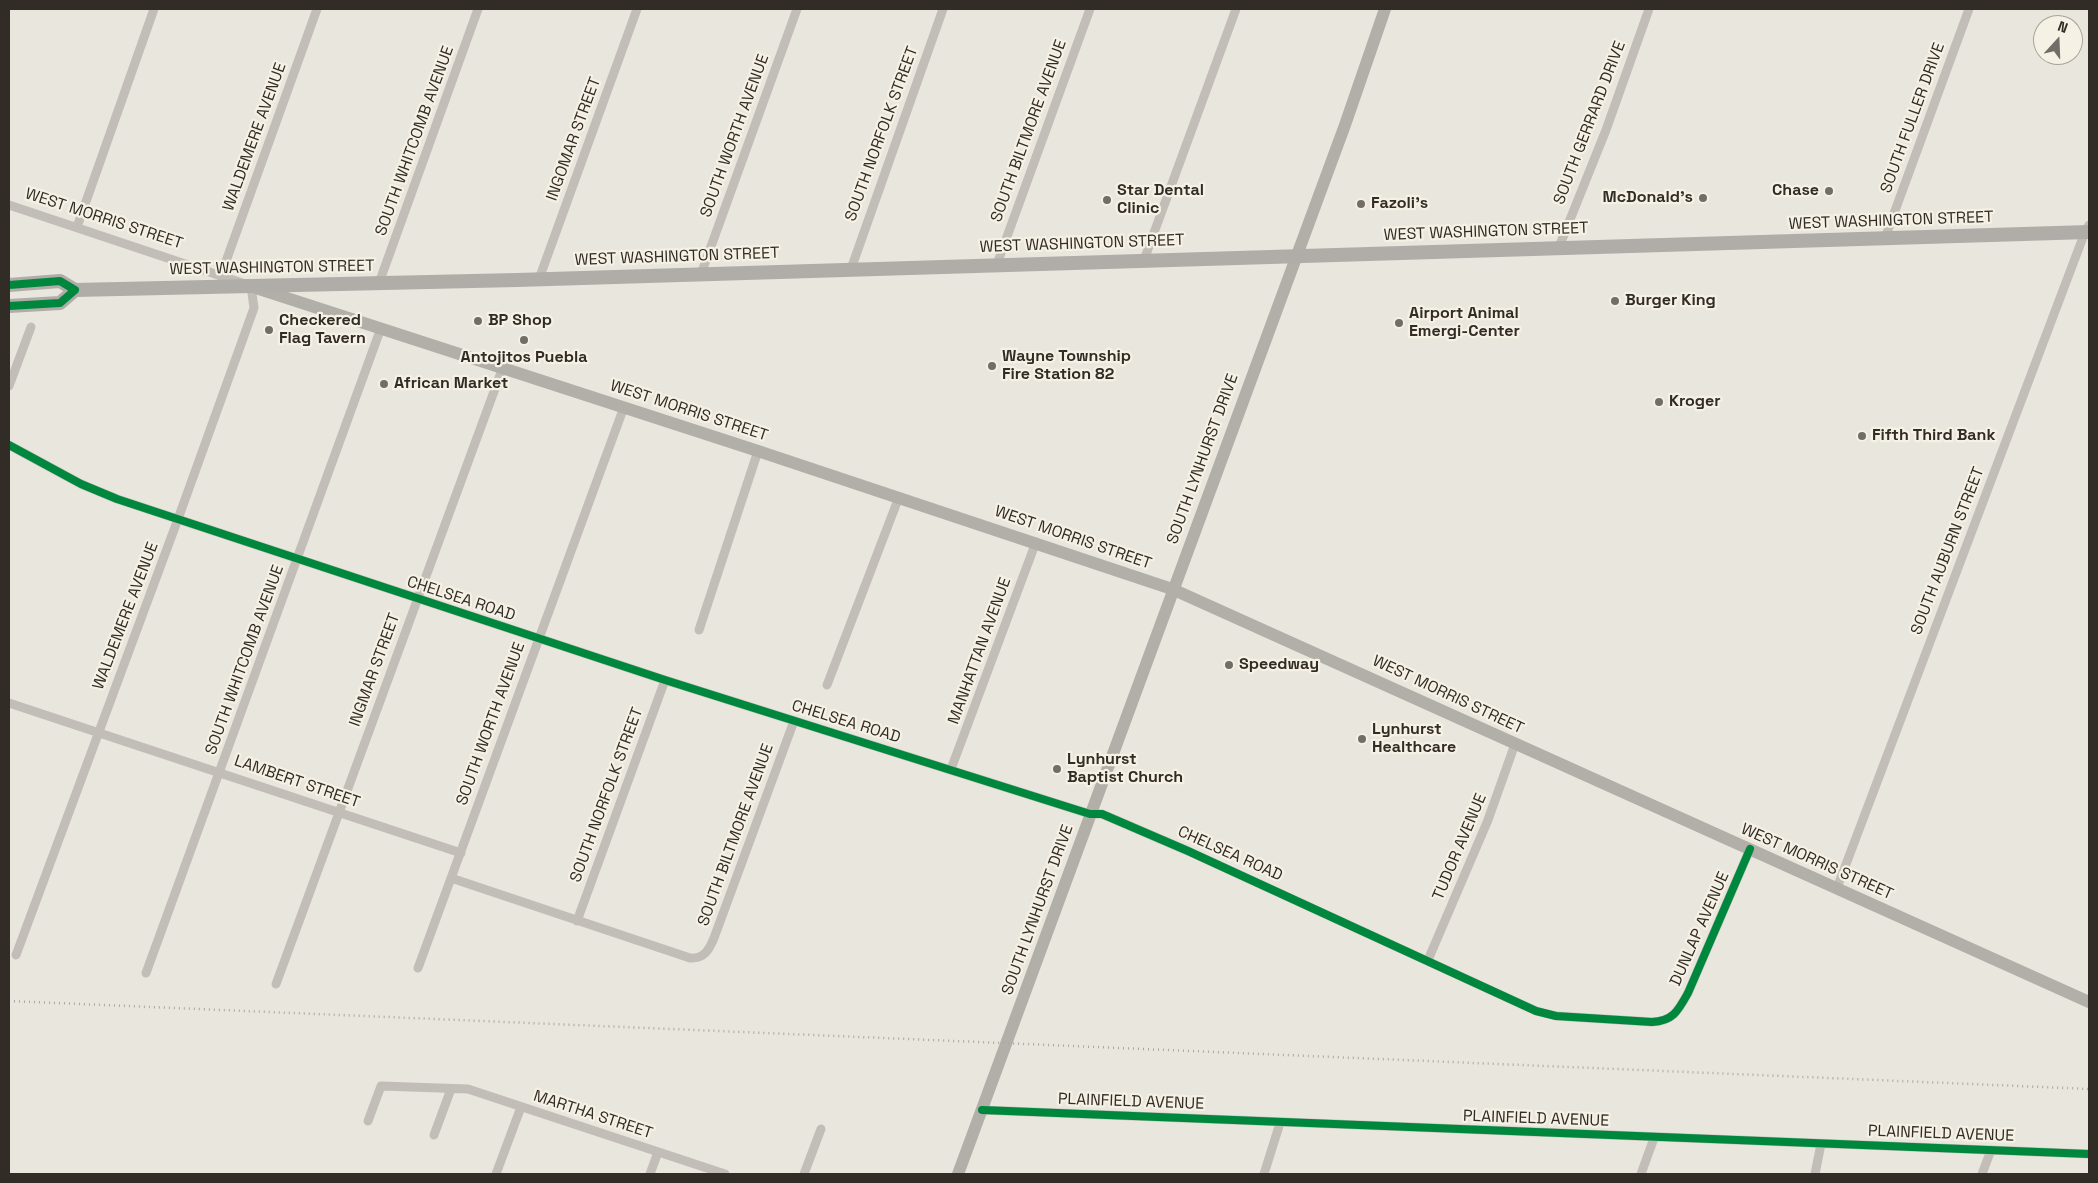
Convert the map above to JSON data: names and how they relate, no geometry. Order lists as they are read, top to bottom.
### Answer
{
  "streets": {
    "main road": ["WEST MORRIS STREET", "WEST WASHINGTON STREET", "SOUTH LYNHURST DRIVE"],
    "street": [
      "SOUTH FULLER DRIVE",
      "SOUTH GERRARD DRIVE",
      "SOUTH BILTMORE AVENUE",
      "SOUTH NORFOLK STREET",
      "SOUTH WORTH AVENUE",
      "WALDEMERE AVENUE",
      "INGOMAR STREET",
      "SOUTH WHITCOMB AVENUE",
      "SOUTH AUBURN STREET",
      "CHELSEA ROAD",
      "MANHATTAN AVENUE",
      "INGMAR STREET",
      "LAMBERT STREET",
      "TUDOR AVENUE",
      "DUNLAP AVENUE",
      "PLAINFIELD AVENUE",
      "MARTHA STREET"
    ]
  },
  "crossings": [
    ["SOUTH FULLER DRIVE", "WEST WASHINGTON STREET"],
    ["SOUTH GERRARD DRIVE", "WEST WASHINGTON STREET"],
    ["SOUTH BILTMORE AVENUE", "SOUTH NORFOLK STREET"],
    ["SOUTH BILTMORE AVENUE", "WEST WASHINGTON STREET"],
    ["SOUTH BILTMORE AVENUE", "CHELSEA ROAD"],
    ["SOUTH NORFOLK STREET", "WEST WASHINGTON STREET"],
    ["SOUTH NORFOLK STREET", "CHELSEA ROAD"],
    ["SOUTH WORTH AVENUE", "WEST MORRIS STREET"],
    ["SOUTH WORTH AVENUE", "WEST WASHINGTON STREET"],
    ["SOUTH WORTH AVENUE", "CHELSEA ROAD"],
    ["SOUTH WORTH AVENUE", "LAMBERT STREET"],
    ["WALDEMERE AVENUE", "WEST MORRIS STREET"],
    ["WALDEMERE AVENUE", "WEST WASHINGTON STREET"],
    ["WALDEMERE AVENUE", "CHELSEA ROAD"],
    ["WALDEMERE AVENUE", "LAMBERT STREET"],
    ["INGOMAR STREET", "WEST WASHINGTON STREET"],
    ["SOUTH WHITCOMB AVENUE", "WEST MORRIS STREET"],
    ["SOUTH WHITCOMB AVENUE", "WEST WASHINGTON STREET"],
    ["SOUTH WHITCOMB AVENUE", "CHELSEA ROAD"],
    ["SOUTH WHITCOMB AVENUE", "LAMBERT STREET"],
    ["WEST MORRIS STREET", "WEST WASHINGTON STREET"],
    ["WEST MORRIS STREET", "SOUTH LYNHURST DRIVE"],
    ["WEST MORRIS STREET", "SOUTH AUBURN STREET"],
    ["WEST MORRIS STREET", "MANHATTAN AVENUE"],
    ["WEST MORRIS STREET", "INGMAR STREET"],
    ["WEST MORRIS STREET", "TUDOR AVENUE"],
    ["WEST MORRIS STREET", "DUNLAP AVENUE"],
    ["WEST WASHINGTON STREET", "SOUTH LYNHURST DRIVE"],
    ["WEST WASHINGTON STREET", "SOUTH AUBURN STREET"],
    ["SOUTH LYNHURST DRIVE", "CHELSEA ROAD"],
    ["SOUTH LYNHURST DRIVE", "PLAINFIELD AVENUE"],
    ["CHELSEA ROAD", "MANHATTAN AVENUE"],
    ["CHELSEA ROAD", "INGMAR STREET"],
    ["CHELSEA ROAD", "TUDOR AVENUE"],
    ["CHELSEA ROAD", "DUNLAP AVENUE"],
    ["INGMAR STREET", "LAMBERT STREET"]
  ],
  "places": [
    "Chase",
    "McDonald's",
    "Star Dental Clinic",
    "Fazoli's",
    "Burger King",
    "BP Shop",
    "Airport Animal Emergi-Center",
    "Checkered Flag Tavern",
    "Antojitos Puebla",
    "Wayne Township Fire Station 82",
    "African Market",
    "Kroger",
    "Fifth Third Bank",
    "Speedway",
    "Lynhurst Healthcare",
    "Lynhurst Baptist Church"
  ],
  "north": "top"
}
